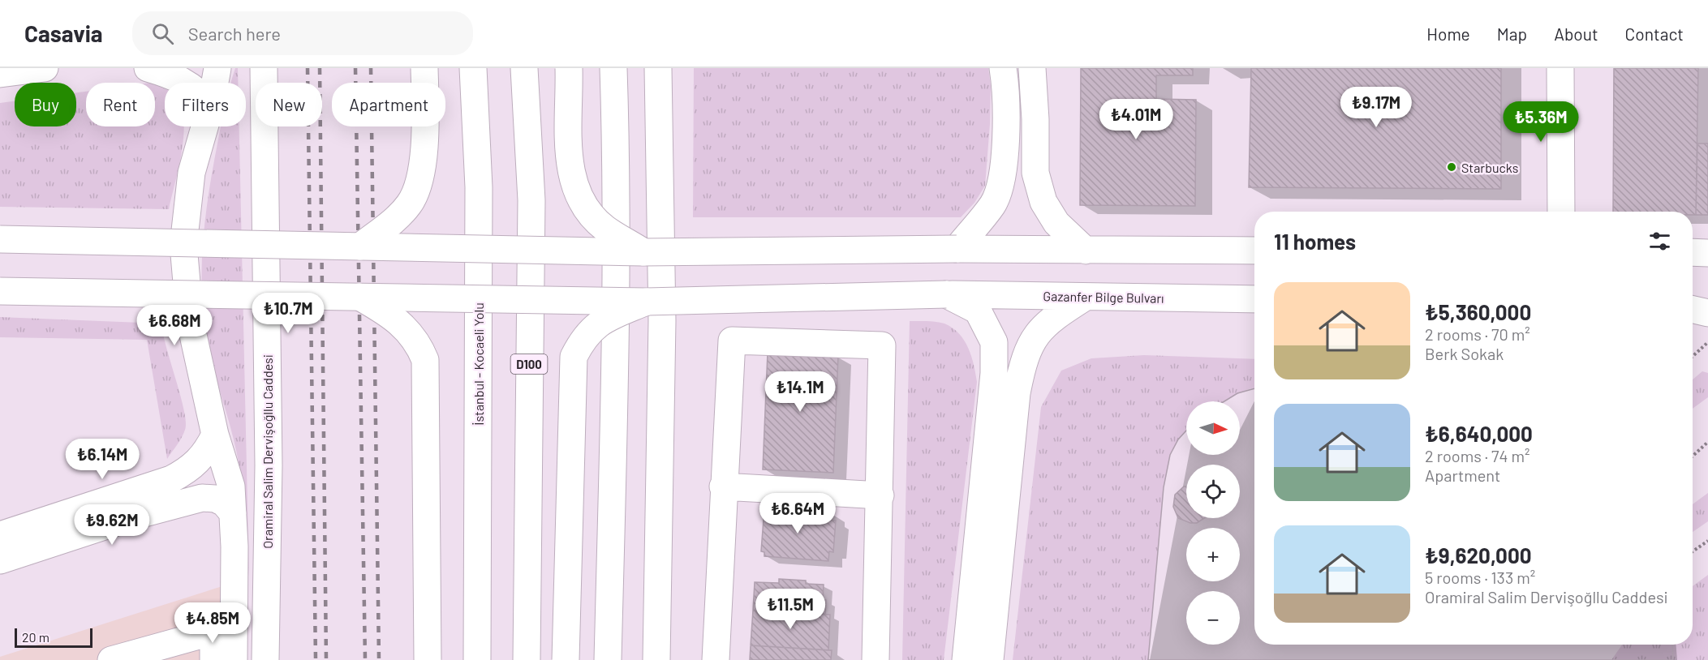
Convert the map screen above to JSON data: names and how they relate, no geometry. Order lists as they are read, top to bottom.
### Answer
{
  "streets": {
    "main road": [
      "Gazanfer Bilge Bulvarı",
      "İstanbul - Kocaeli Yolu",
      "D100",
      "Oramiral Salim Dervişoğllu Caddesi"
    ]
  },
  "places": ["Starbucks"],
  "scale_bar": "20 m",
  "north": "right",
  "page": {
    "header": "Casavia",
    "search": "Search here",
    "nav": [
      "Home",
      "Map",
      "About",
      "Contact"
    ],
    "chip": [
      "Buy",
      "Rent",
      "Filters",
      "New",
      "Apartment"
    ],
    "price": [
      "₺9.17M",
      "₺4.01M",
      "₺5.36M",
      "₺10.7M",
      "₺6.68M",
      "₺14.1M",
      "₺6.14M",
      "₺6.64M",
      "₺9.62M",
      "₺11.5M",
      "₺4.85M"
    ],
    "heading": "11 homes",
    "list": [
      {
        "name": "₺5,360,000",
        "note": "2 rooms · 70 m² · Berk Sokak"
      },
      {
        "name": "₺6,640,000",
        "note": "2 rooms · 74 m² · Apartment"
      },
      {
        "name": "₺9,620,000",
        "note": "5 rooms · 133 m² · Oramiral Salim Dervişoğllu Caddesi"
      }
    ],
    "map_buttons": ["+", "−"],
    "scale": "20 m"
  }
}
